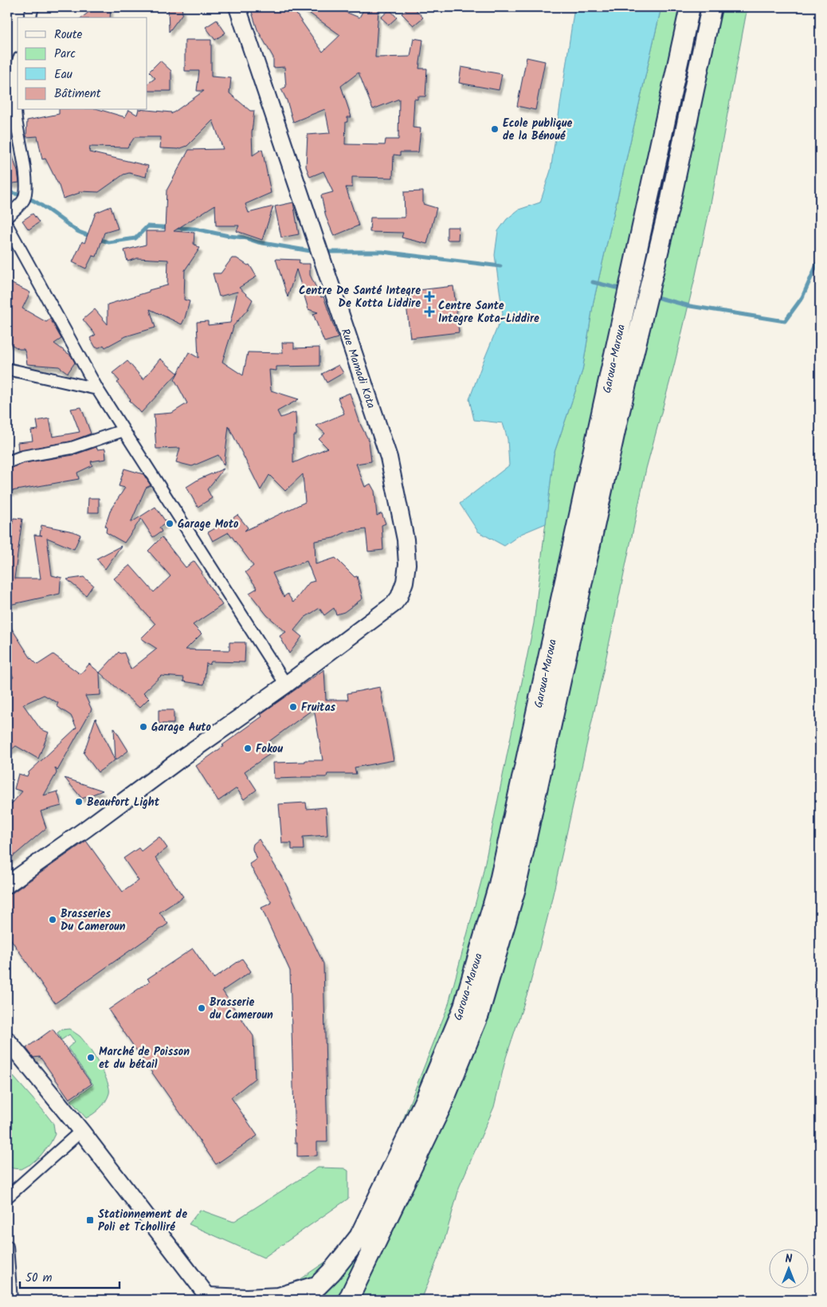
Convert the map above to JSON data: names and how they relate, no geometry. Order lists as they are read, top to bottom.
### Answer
{
  "streets": {
    "highway": ["Garoua-Maroua"],
    "main road": ["Rue Mamadi Kota"]
  },
  "places": {
    "other": [
      "Ecole publique de la Bénoué",
      "Garage Moto",
      "Fruitas",
      "Garage Auto",
      "Fokou",
      "Beaufort Light",
      "Brasseries Du Cameroun",
      "Brasserie du Cameroun",
      "Marché de Poisson et du bétail"
    ],
    "health": ["Centre De Santé Integre De Kotta Liddire", "Centre Sante Integre Kota-Liddire"],
    "transit": ["Stationnement de Poli et Tcholliré"]
  },
  "legend": [
    "Route",
    "Parc",
    "Eau",
    "Bâtiment"
  ],
  "scale_bar": "50 m",
  "north": "top"
}
